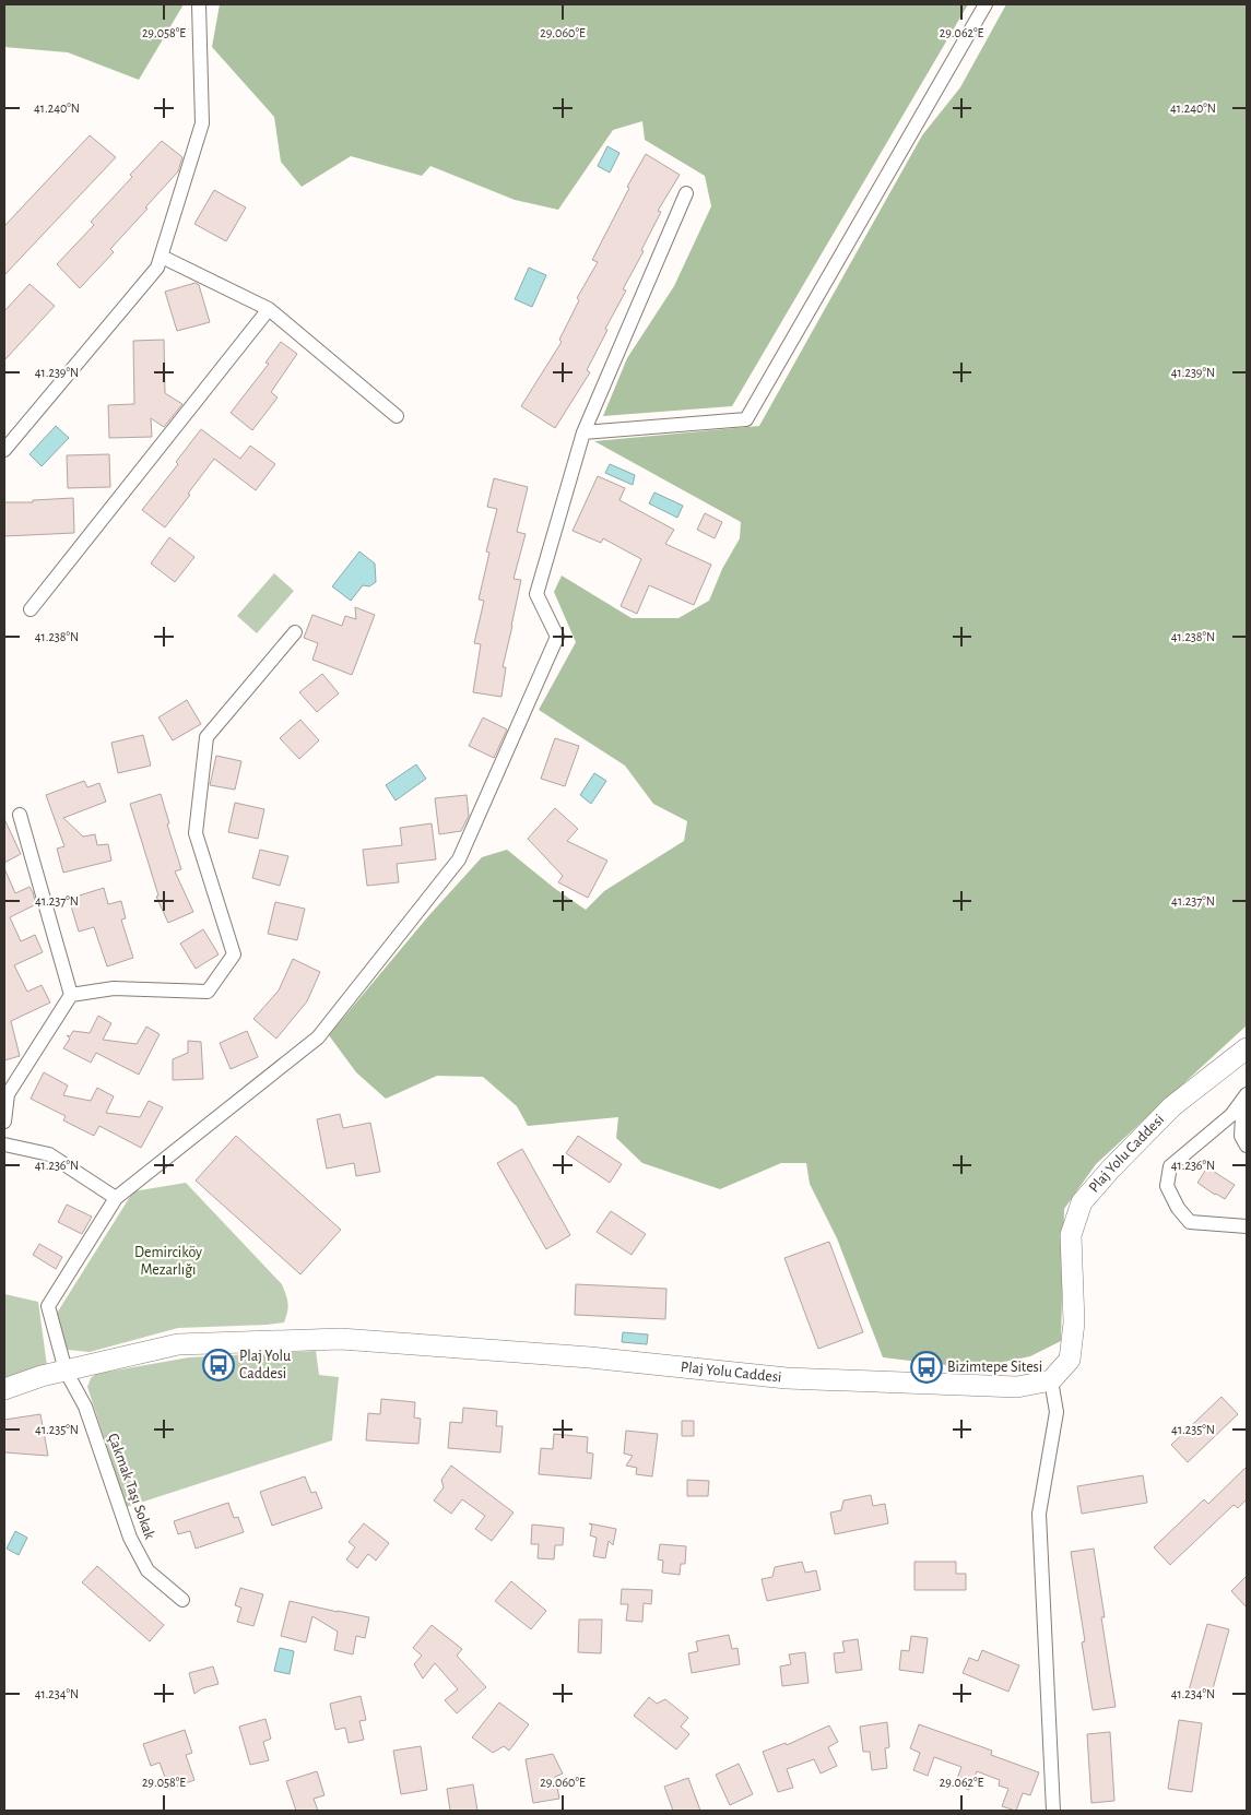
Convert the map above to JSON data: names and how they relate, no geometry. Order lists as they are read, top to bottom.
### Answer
{
  "streets": {
    "street": ["Plaj Yolu Caddesi", "Çakmak Taşı Sokak"]
  },
  "crossings": [
    ["Plaj Yolu Caddesi", "Çakmak Taşı Sokak"]
  ],
  "parks": ["Demirciköy Mezarlığı"],
  "places": {
    "bus stop": ["Plaj Yolu Caddesi", "Bizimtepe Sitesi"]
  },
  "coordinates": [
    "29.058°E",
    "29.060°E",
    "29.062°E",
    "41.240°N",
    "41.239°N",
    "41.238°N",
    "41.237°N",
    "41.236°N",
    "41.235°N",
    "41.234°N"
  ]
}
